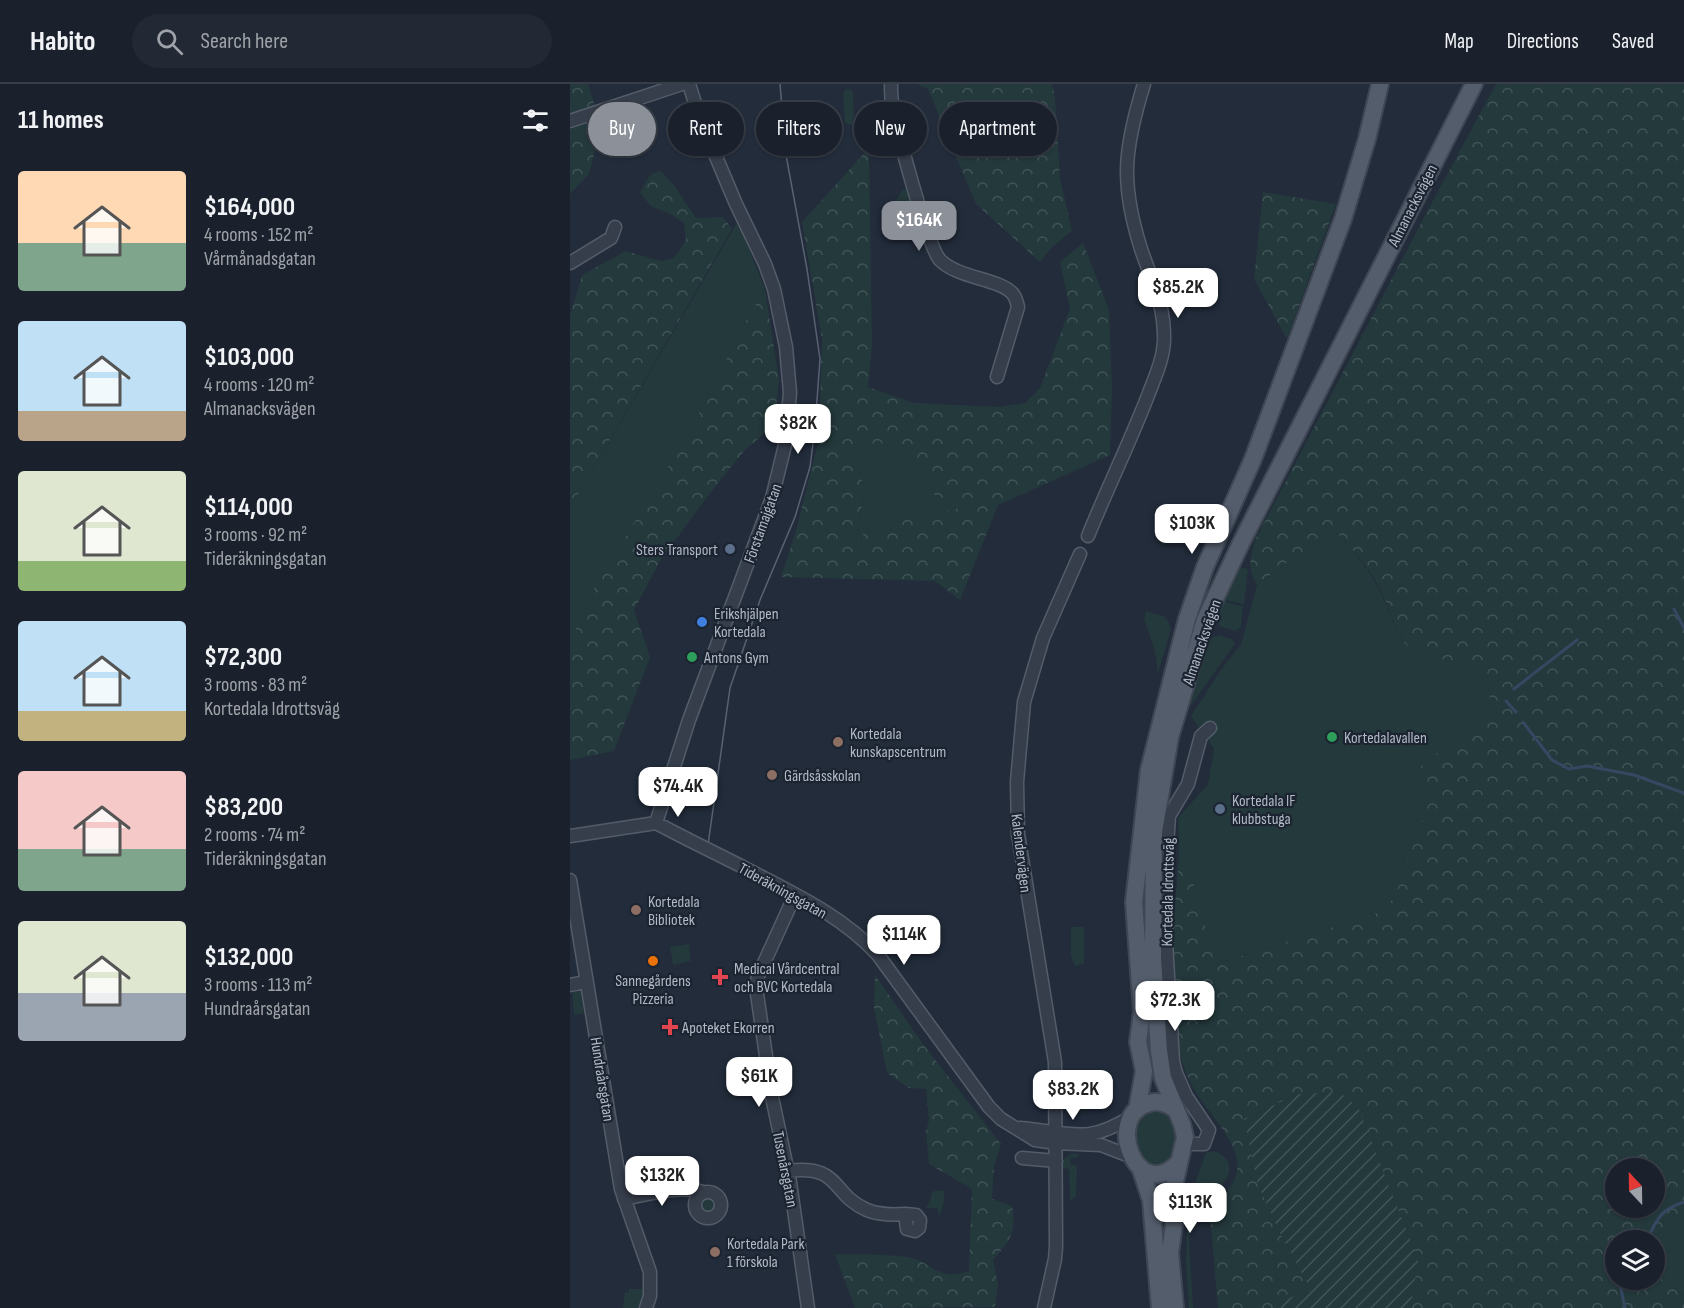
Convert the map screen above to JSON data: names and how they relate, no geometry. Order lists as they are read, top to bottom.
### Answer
{
  "streets": {
    "main road": ["Almanacksvägen"],
    "street": [
      "Förstamajgatan",
      "Kalendervägen",
      "Tideräkningsgatan",
      "Kortedala Idrottsväg",
      "Hundraårsgatan",
      "Tusenårsgatan"
    ]
  },
  "crossings": [
    ["Almanacksvägen", "Tideräkningsgatan"],
    ["Almanacksvägen", "Kortedala Idrottsväg"],
    ["Förstamajgatan", "Tideräkningsgatan"],
    ["Kalendervägen", "Tideräkningsgatan"],
    ["Tideräkningsgatan", "Kortedala Idrottsväg"],
    ["Tideräkningsgatan", "Tusenårsgatan"]
  ],
  "places": {
    "other": [
      "Sters Transport",
      "Erikshjälpen Kortedala",
      "Antons Gym",
      "Kortedalavallen",
      "Kortedala kunskapscentrum",
      "Gärdsåsskolan",
      "Kortedala IF klubbstuga",
      "Kortedala Bibliotek",
      "Sannegårdens Pizzeria",
      "Kortedala Park 1 förskola"
    ],
    "health": ["Medical Vårdcentral och BVC Kortedala", "Apoteket Ekorren"]
  },
  "north": "top",
  "page": {
    "header": "Habito",
    "search": "Search here",
    "nav": ["Map", "Directions", "Saved"],
    "heading": "11 homes",
    "chip": [
      "Buy",
      "Rent",
      "Filters",
      "New",
      "Apartment"
    ],
    "list": [
      {
        "name": "$164,000",
        "note": "4 rooms · 152 m² · Vårmånadsgatan"
      },
      {
        "name": "$103,000",
        "note": "4 rooms · 120 m² · Almanacksvägen"
      },
      {
        "name": "$114,000",
        "note": "3 rooms · 92 m² · Tideräkningsgatan"
      },
      {
        "name": "$72,300",
        "note": "3 rooms · 83 m² · Kortedala Idrottsväg"
      },
      {
        "name": "$83,200",
        "note": "2 rooms · 74 m² · Tideräkningsgatan"
      },
      {
        "name": "$132,000",
        "note": "3 rooms · 113 m² · Hundraårsgatan"
      }
    ],
    "price": [
      "$164K",
      "$85.2K",
      "$82K",
      "$103K",
      "$74.4K",
      "$114K",
      "$72.3K",
      "$61K",
      "$83.2K",
      "$132K",
      "$113K"
    ]
  }
}
